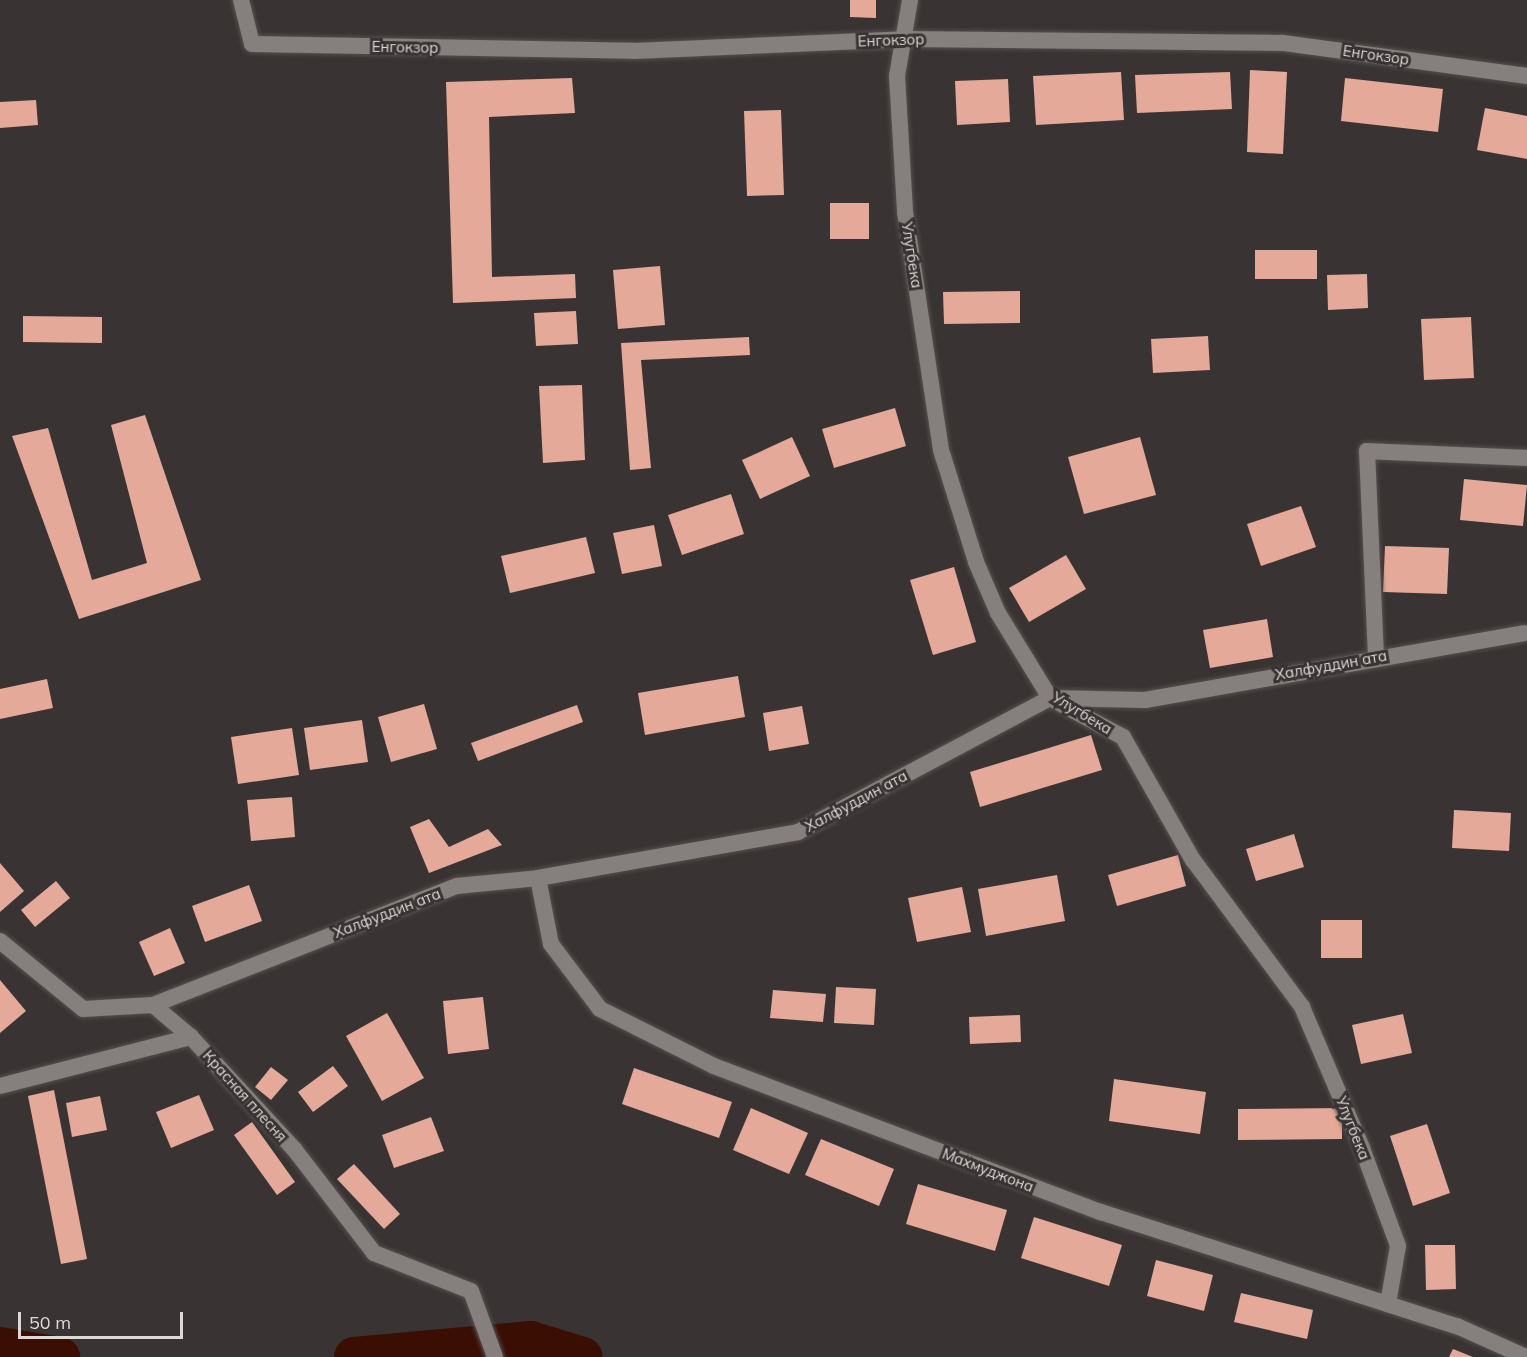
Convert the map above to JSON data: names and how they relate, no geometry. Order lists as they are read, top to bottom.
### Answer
{
  "streets": {
    "street": [
      "Енгокзор",
      "Улугбека",
      "Халфуддин ата",
      "Красная плесня",
      "Махмуджона"
    ]
  },
  "crossings": [
    ["Енгокзор", "Улугбека"],
    ["Улугбека", "Халфуддин ата"],
    ["Улугбека", "Махмуджона"],
    ["Халфуддин ата", "Красная плесня"],
    ["Халфуддин ата", "Махмуджона"]
  ],
  "scale_bar": "50 m"
}
